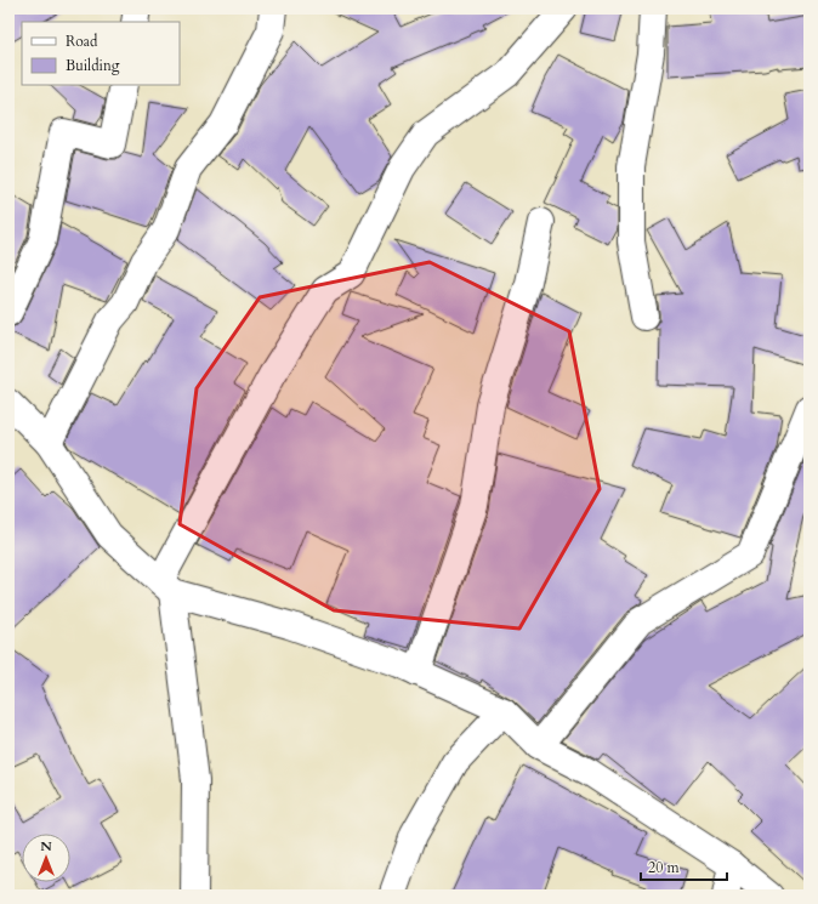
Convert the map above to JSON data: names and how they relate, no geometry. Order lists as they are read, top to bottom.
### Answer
{
  "legend": ["Road", "Building"],
  "scale_bar": "20 m",
  "north": "top"
}
